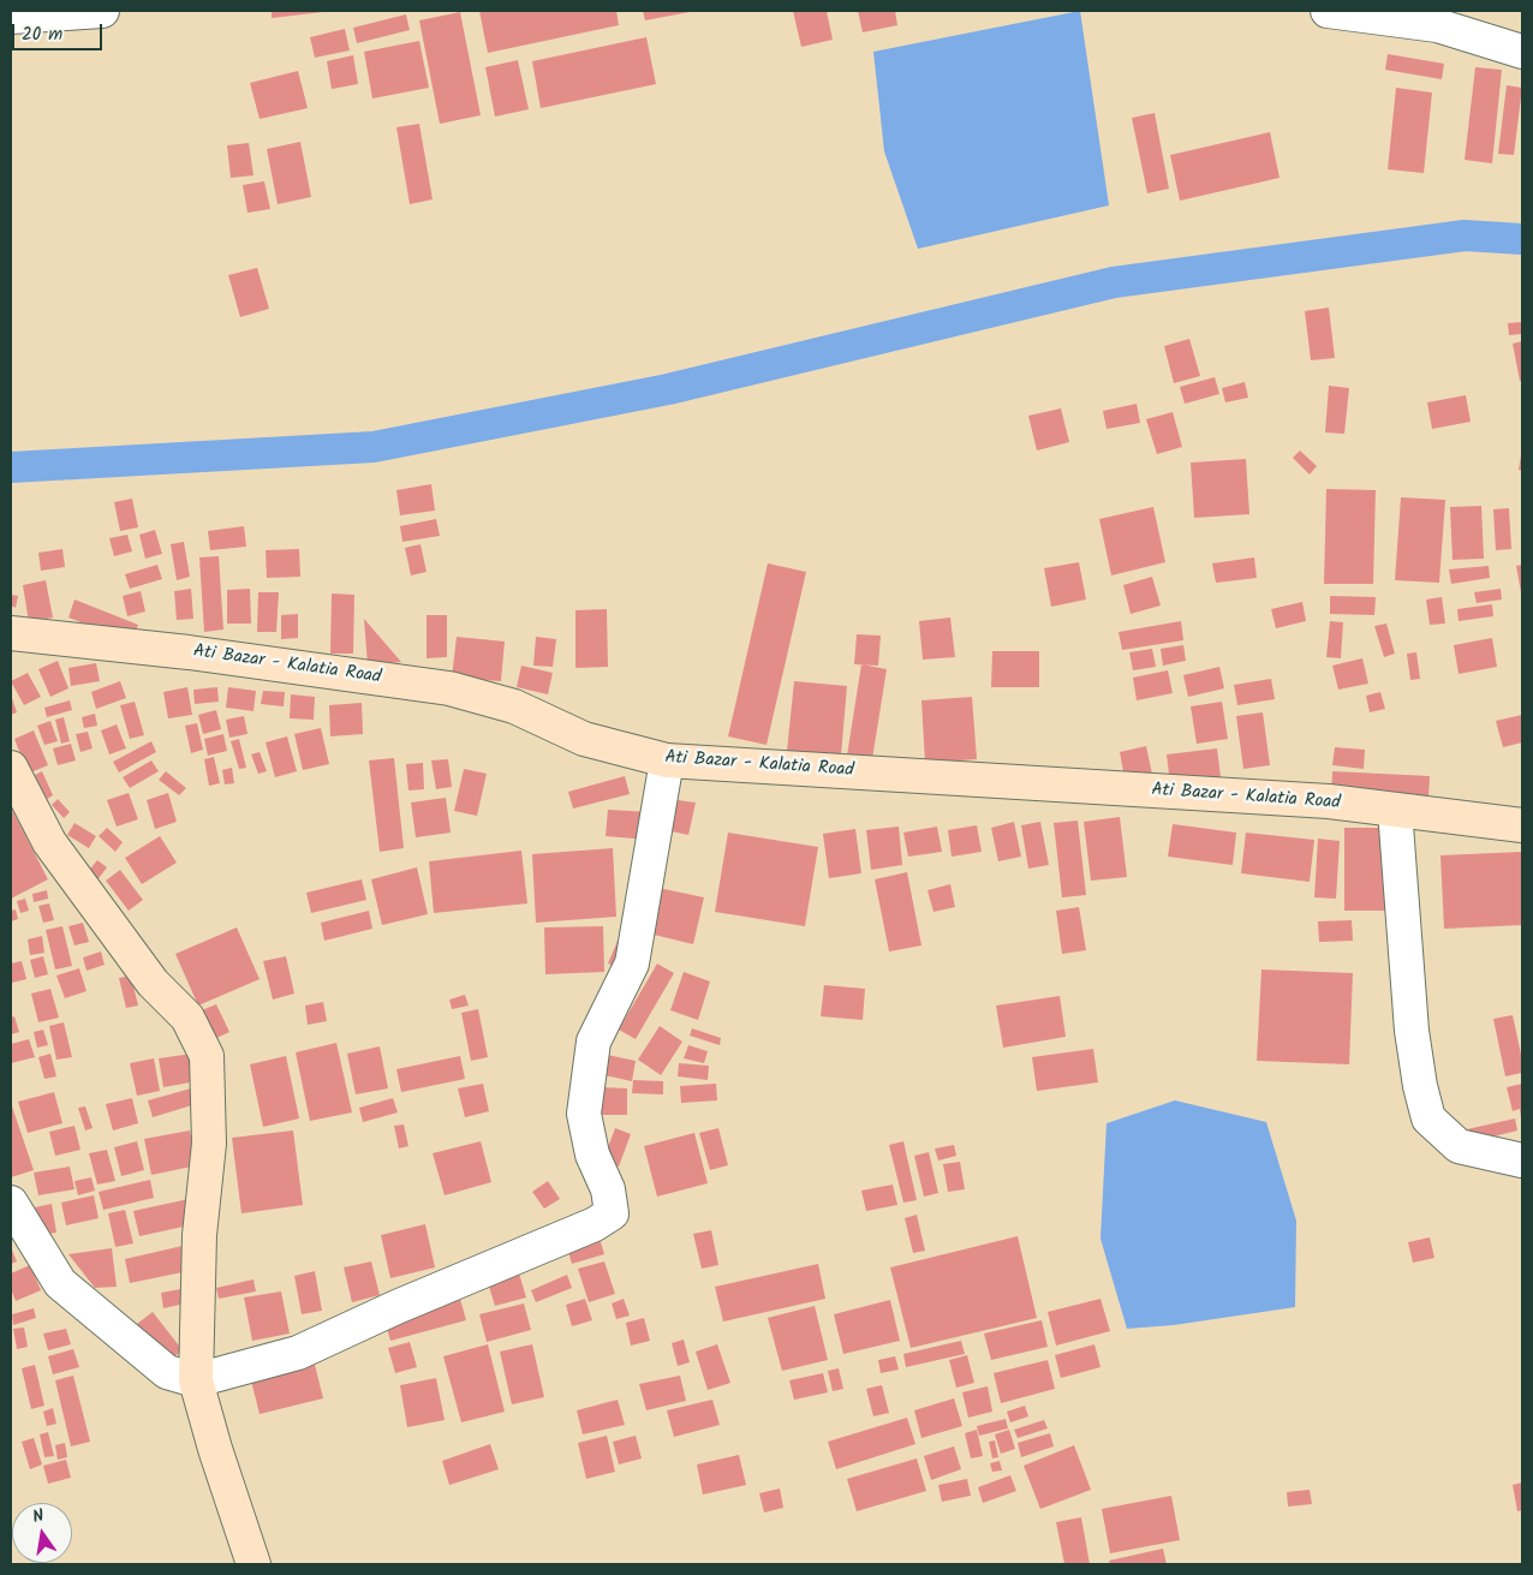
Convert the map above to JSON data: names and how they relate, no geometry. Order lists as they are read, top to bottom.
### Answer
{
  "streets": {
    "main road": ["Ati Bazar - Kalatia Road"]
  },
  "scale_bar": "20 m",
  "north": "top"
}
